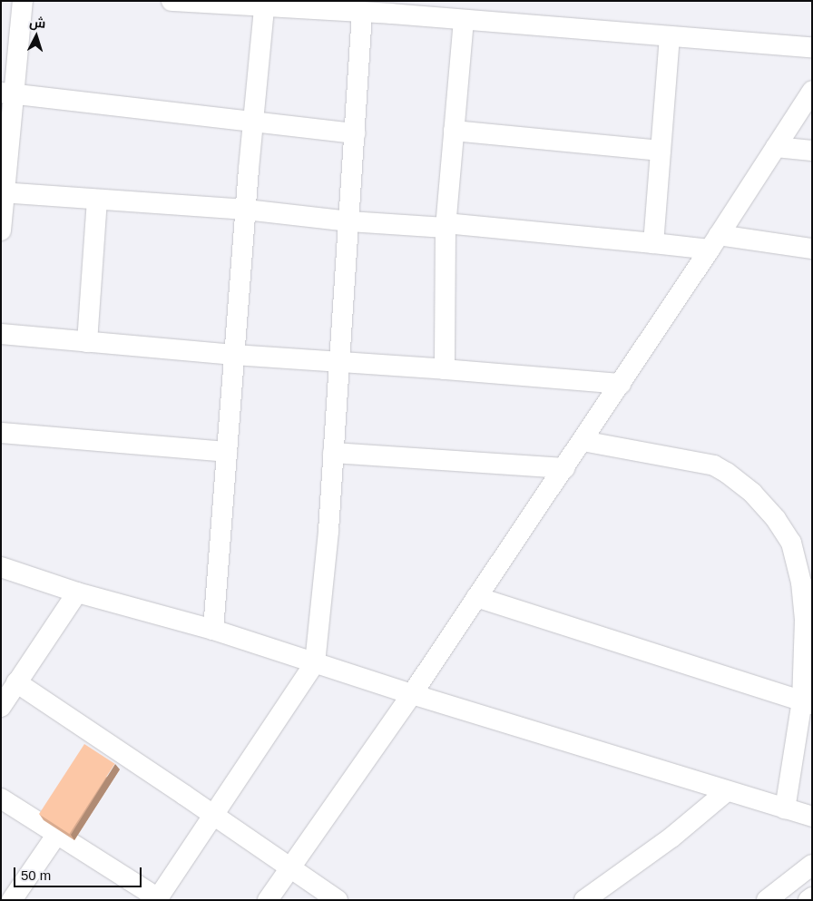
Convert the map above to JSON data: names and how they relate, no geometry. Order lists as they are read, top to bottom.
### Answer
{
  "scale_bar": "50 m",
  "north": "top"
}
